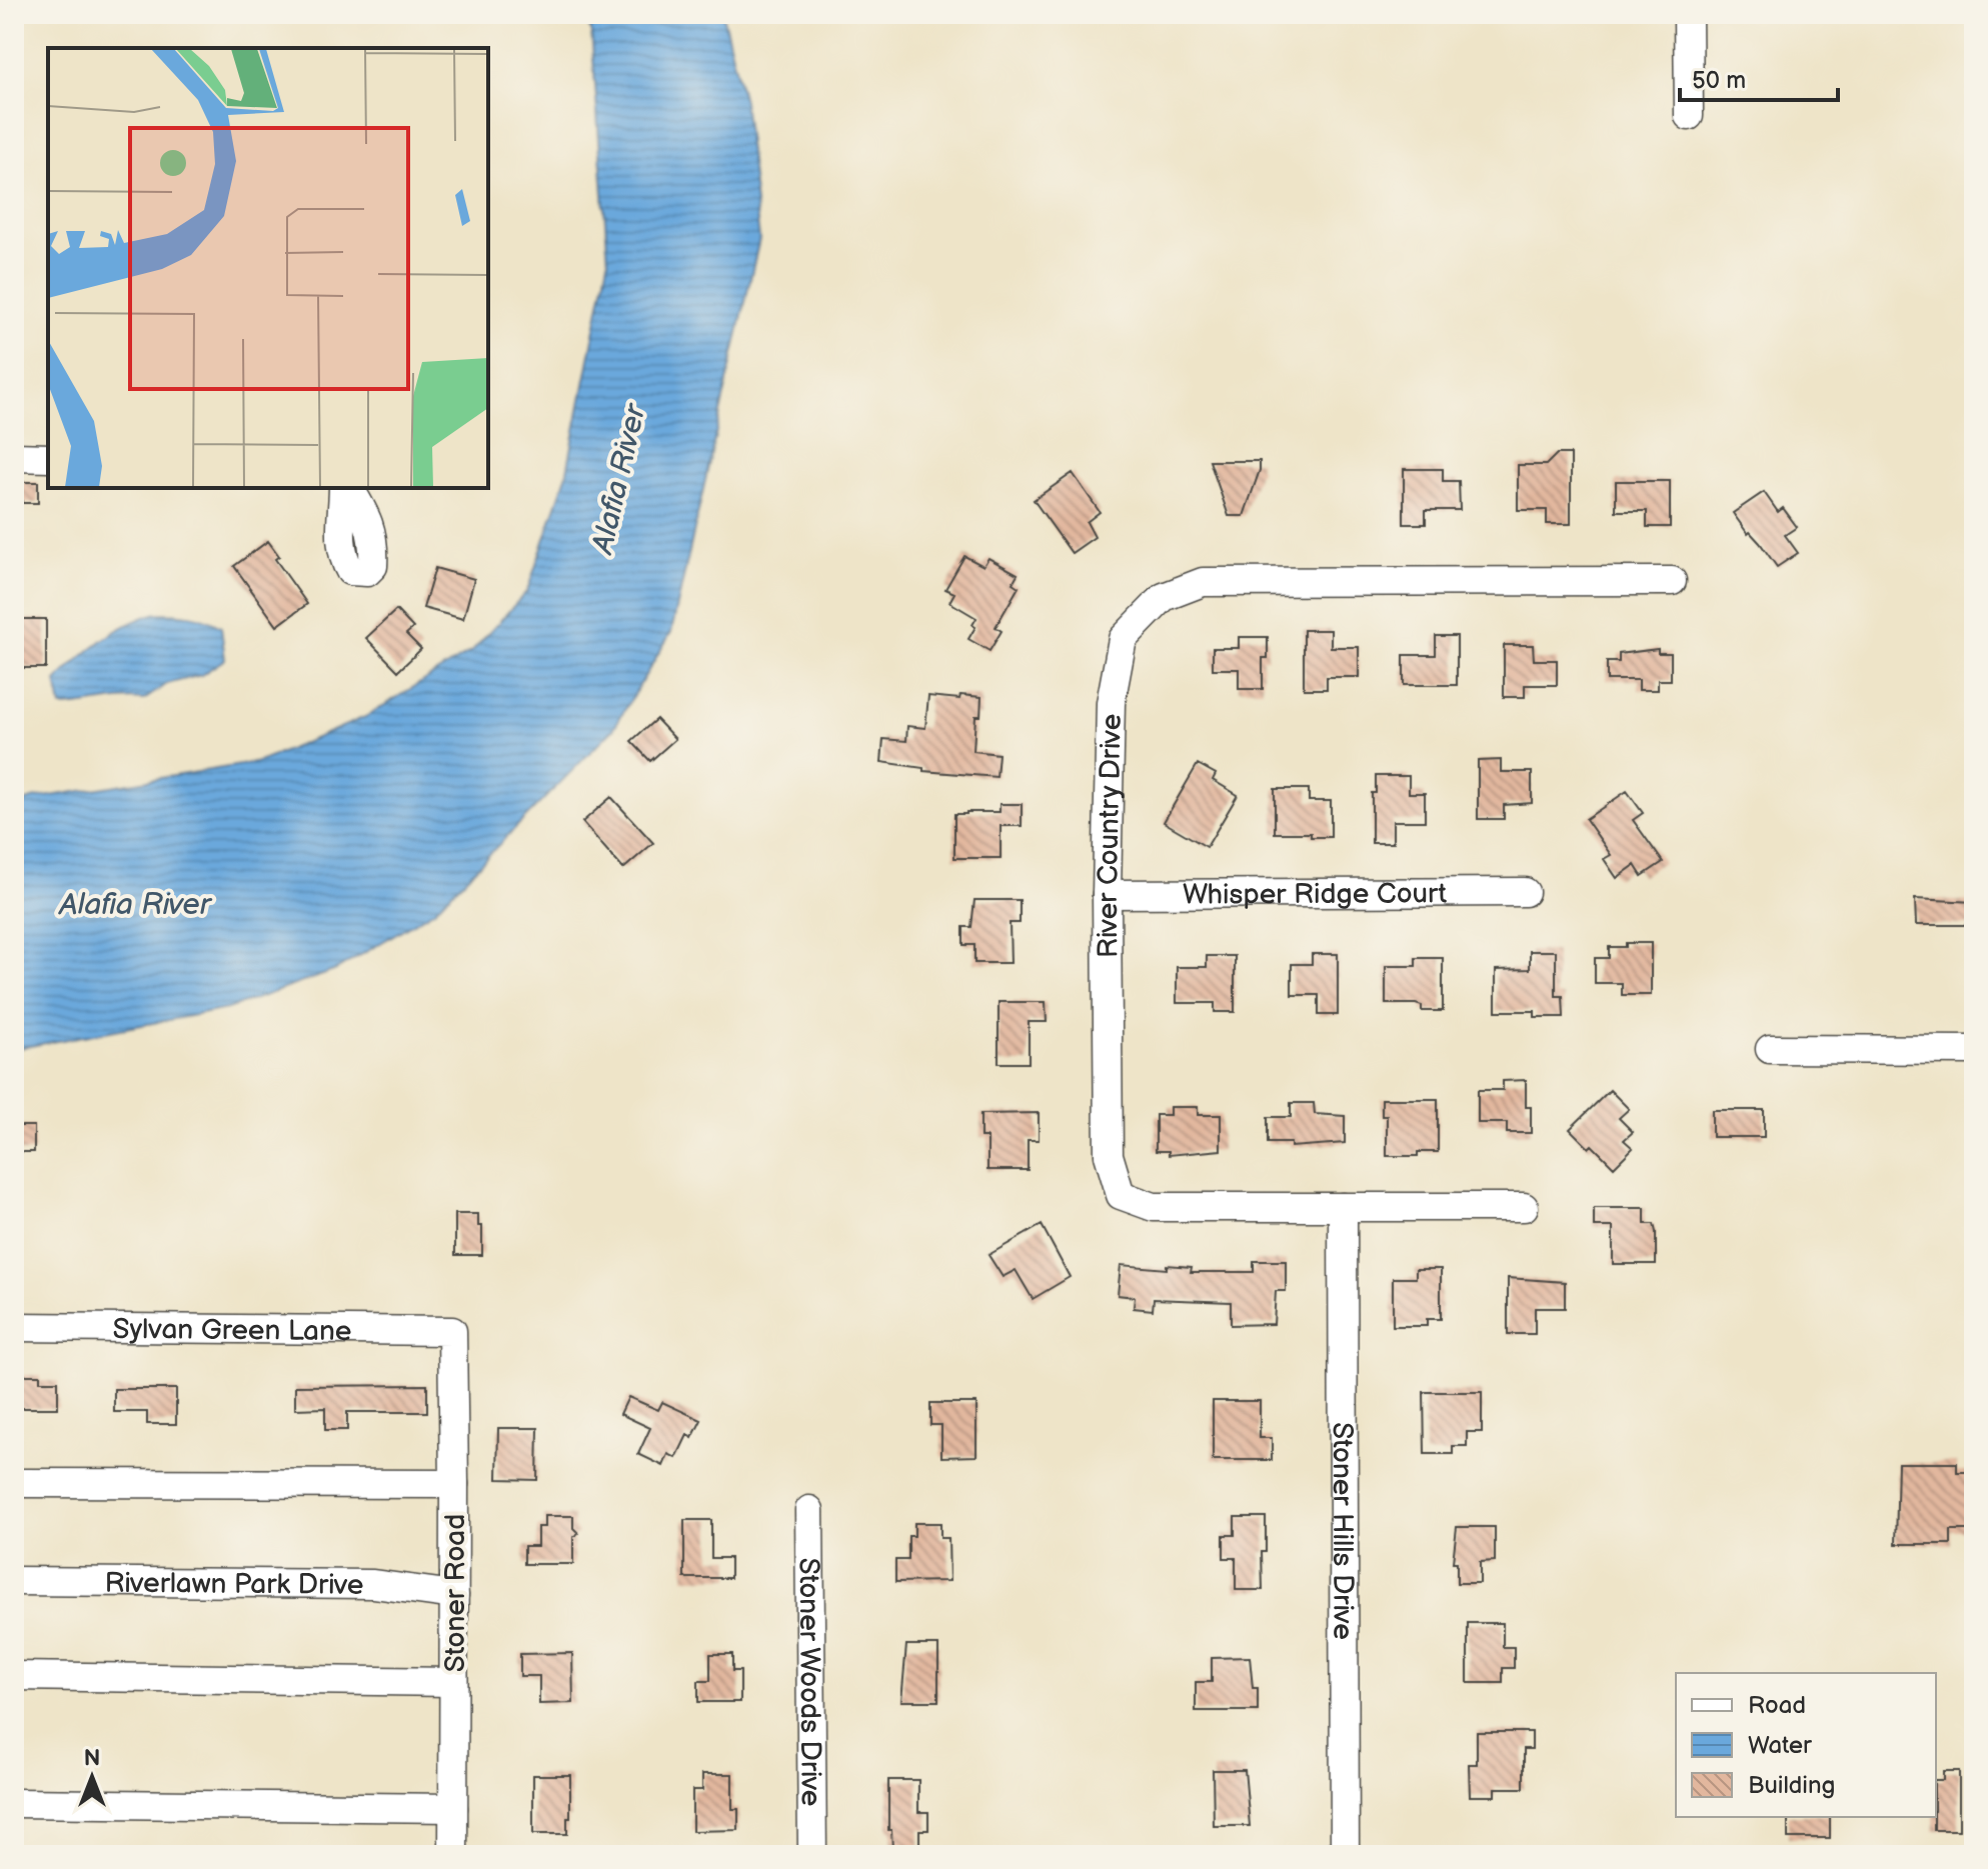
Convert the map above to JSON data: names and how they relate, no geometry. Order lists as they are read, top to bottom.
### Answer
{
  "streets": {
    "street": [
      "River Country Drive",
      "Whisper Ridge Court",
      "Sylvan Green Lane",
      "Stoner Hills Drive",
      "Riverlawn Park Drive",
      "Stoner Road",
      "Stoner Woods Drive"
    ]
  },
  "crossings": [
    ["River Country Drive", "Whisper Ridge Court"],
    ["River Country Drive", "Stoner Hills Drive"],
    ["Sylvan Green Lane", "Stoner Road"],
    ["Riverlawn Park Drive", "Stoner Road"]
  ],
  "water": ["Alafia River"],
  "legend": ["Road", "Water", "Building"],
  "scale_bar": "50 m",
  "north": "top"
}
